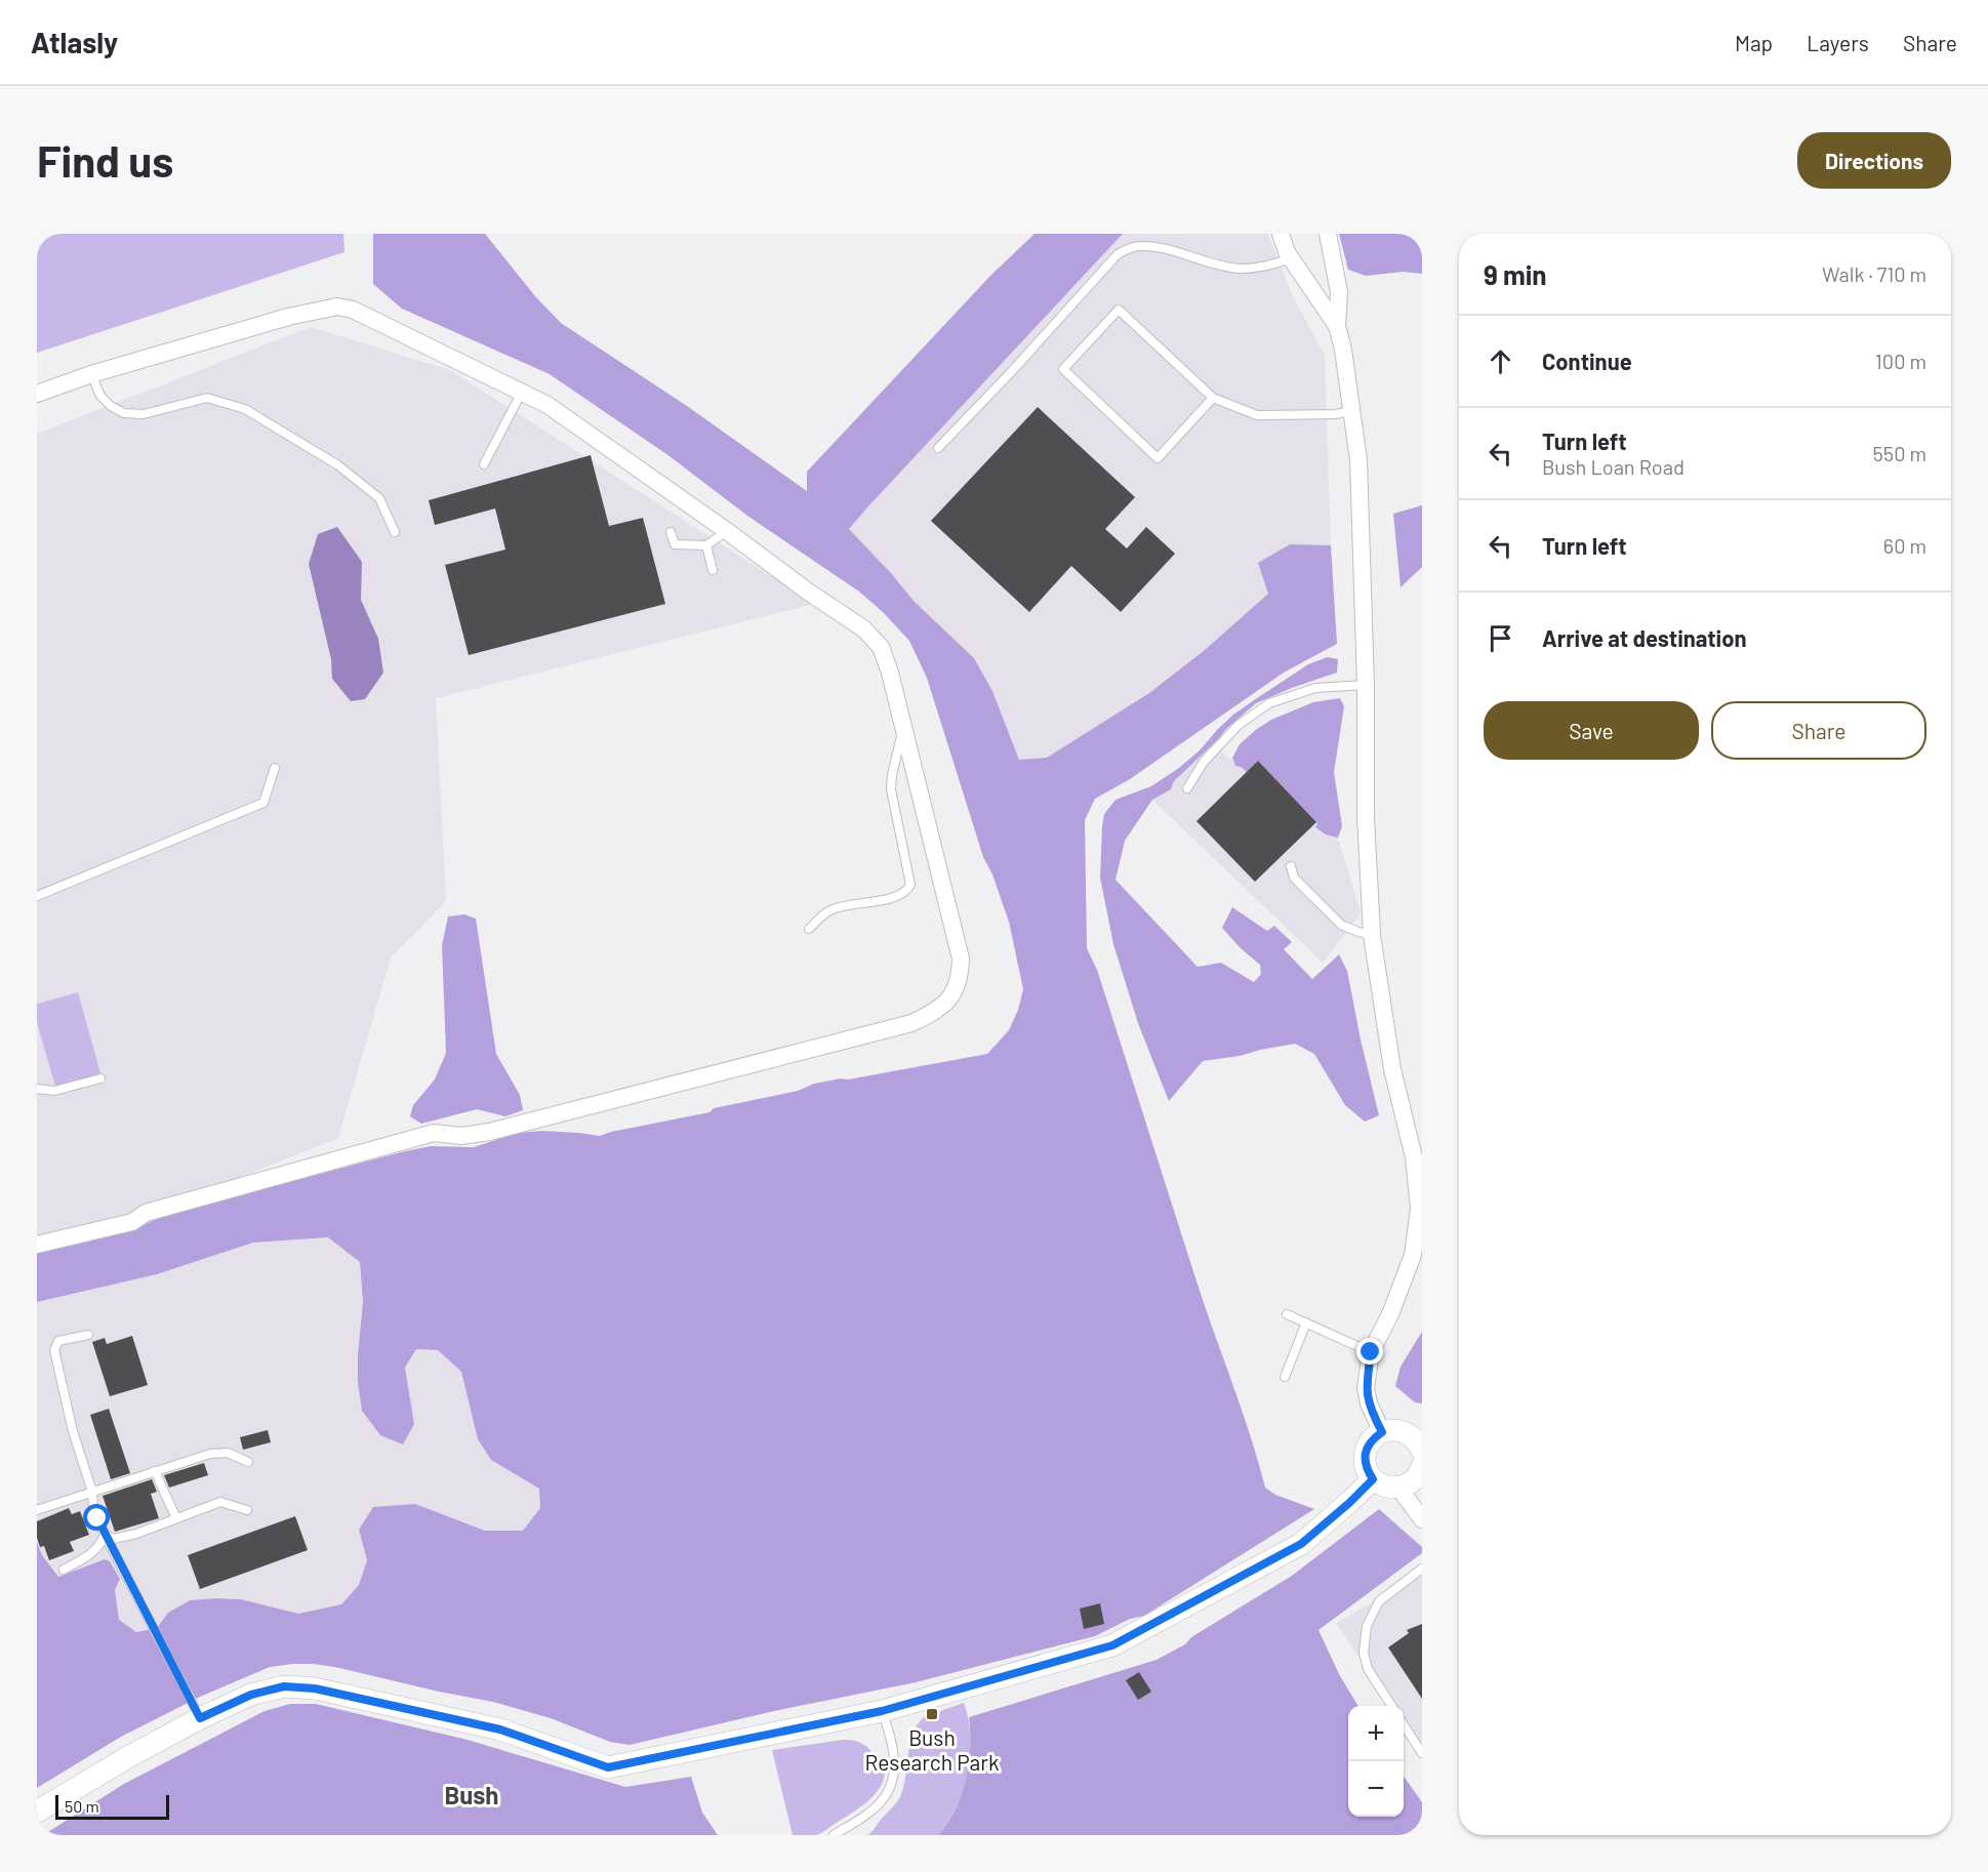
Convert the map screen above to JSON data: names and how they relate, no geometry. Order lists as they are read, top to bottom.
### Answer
{
  "districts": ["Bush"],
  "places": {
    "transit": ["Bush Research Park"]
  },
  "scale_bar": "50 m",
  "page": {
    "header": "Atlasly",
    "nav": ["Map", "Layers", "Share"],
    "buttons": [
      "Directions",
      ["Save", "Share"]
    ],
    "title": "Find us",
    "heading": ["9 min", "Walk · 710 m"],
    "list": [
      ["Continue", "100 m"],
      ["Turn left", "Bush Loan Road", "550 m"],
      ["Turn left", "60 m"],
      "Arrive at destination"
    ],
    "map_buttons": ["+", "−"],
    "scale": "50 m"
  }
}
